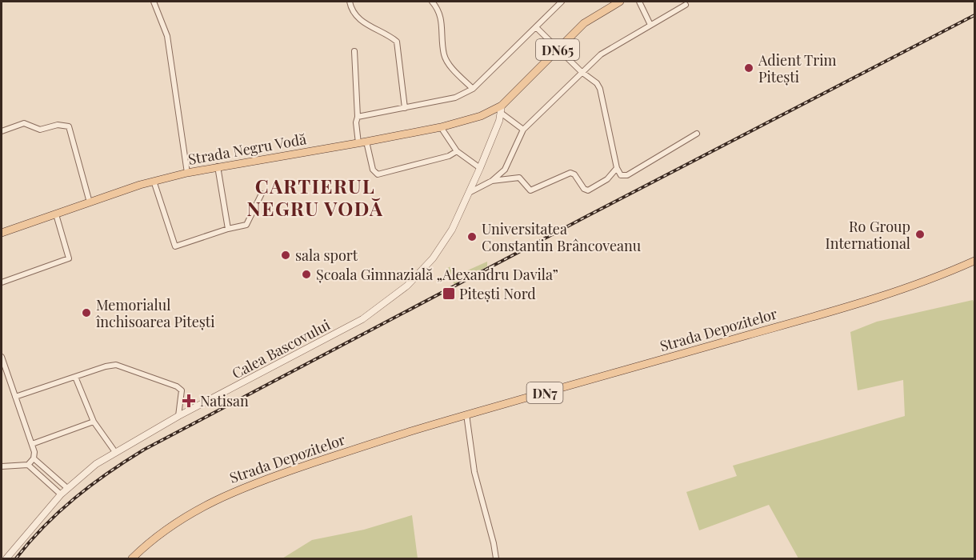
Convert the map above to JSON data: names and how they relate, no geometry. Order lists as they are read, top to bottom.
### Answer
{
  "streets": {
    "main road": [
      "DN65",
      "Strada Negru Vodă",
      "Strada Depozitelor",
      "DN7"
    ],
    "street": ["Calea Bascovului"]
  },
  "crossings": [
    ["DN65", "Strada Negru Vodă"],
    ["DN65", "Calea Bascovului"],
    ["Strada Negru Vodă", "Calea Bascovului"]
  ],
  "districts": ["CARTIERUL NEGRU VODĂ"],
  "places": {
    "other": [
      "Adient Trim Pitești",
      "Ro Group International",
      "Universitatea Constantin Brâncoveanu",
      "sala sport",
      "Școala Gimnazială „Alexandru Davila”",
      "Memorialul închisoarea Pitești"
    ],
    "transit": ["Pitești Nord"],
    "health": ["Natisan"]
  }
}
